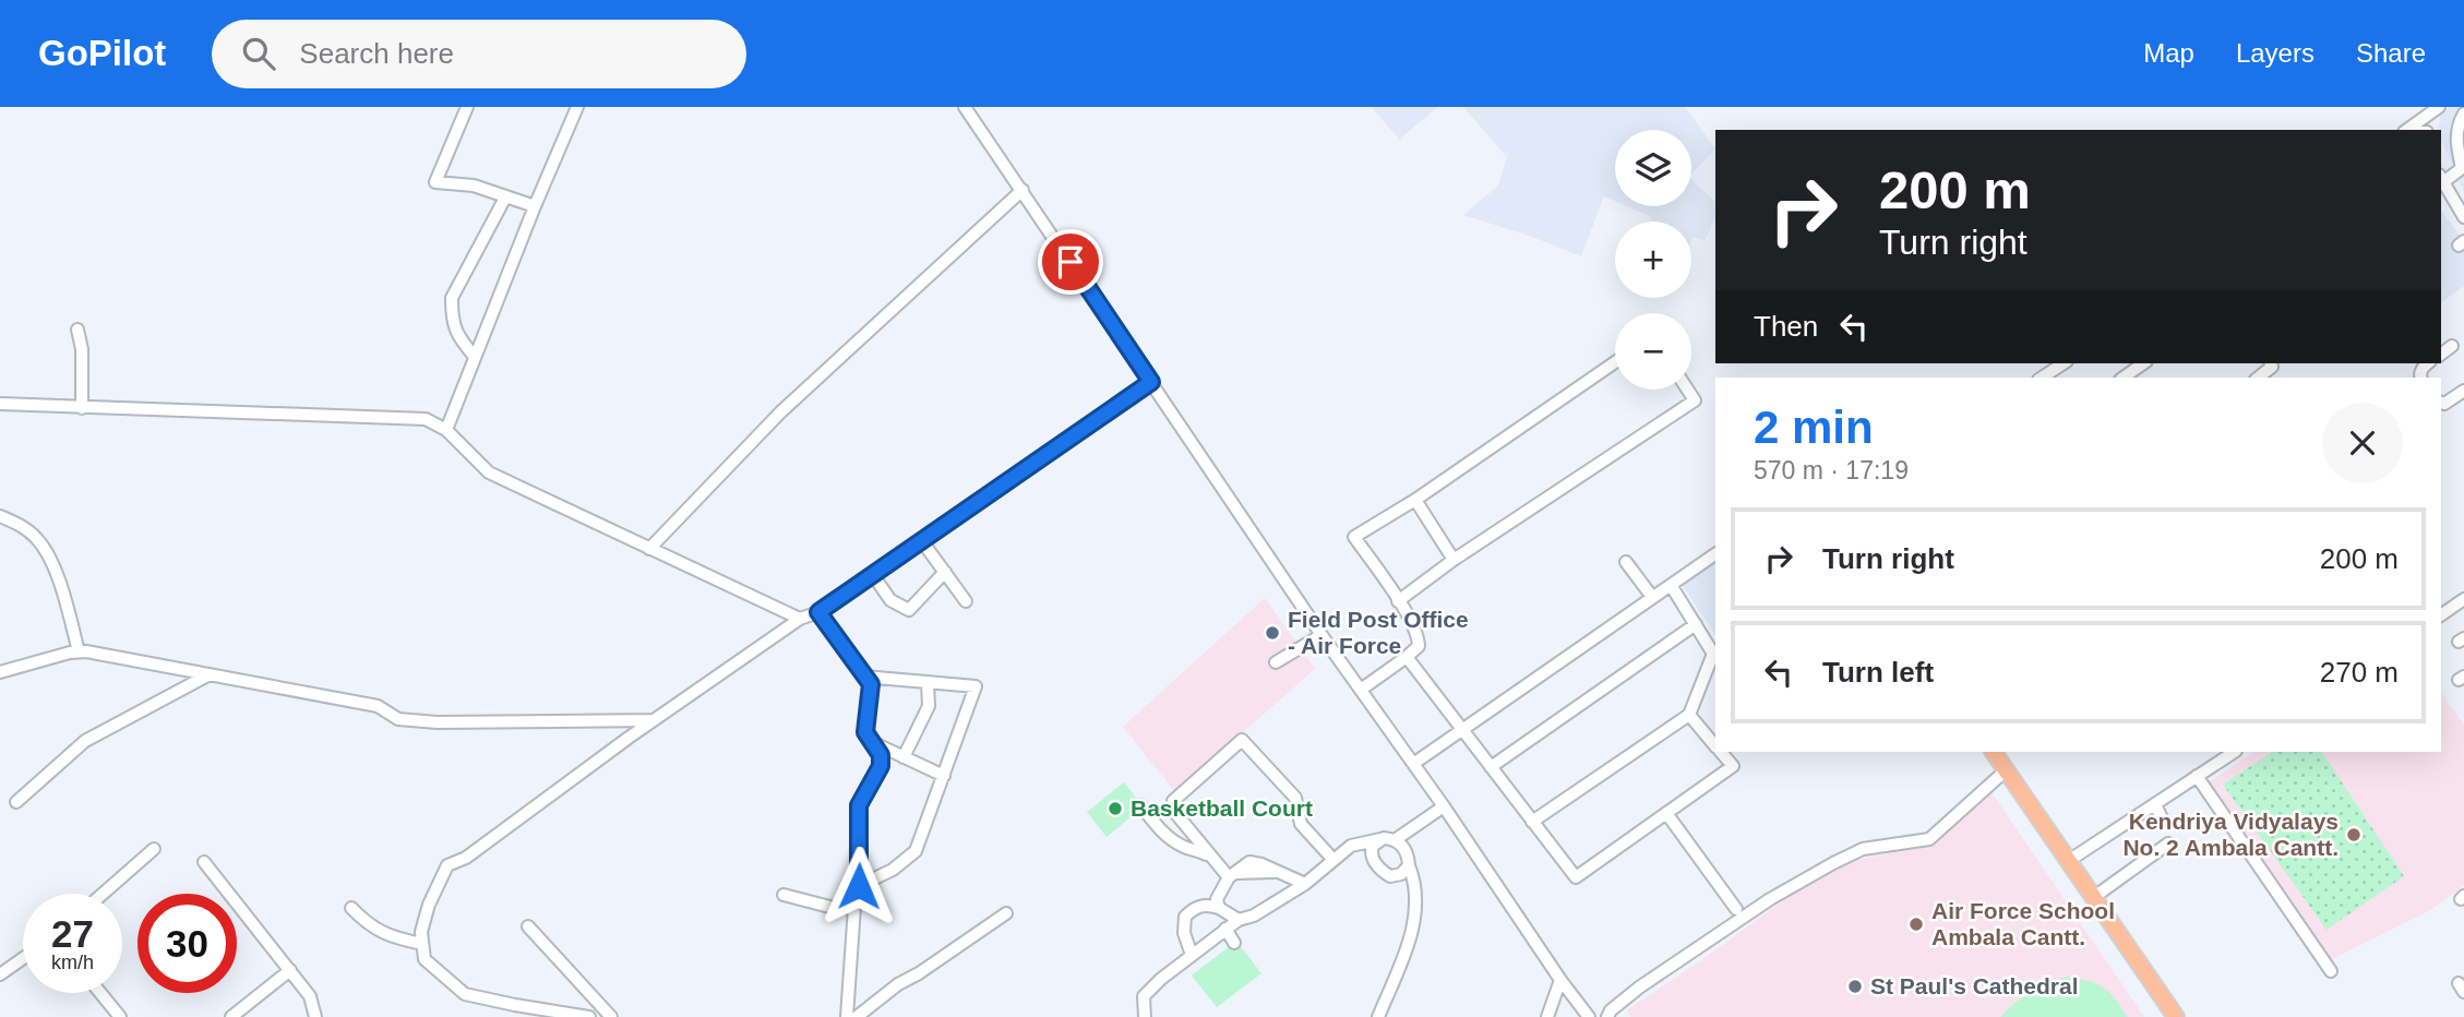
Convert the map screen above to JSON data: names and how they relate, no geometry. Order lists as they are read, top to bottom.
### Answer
{
  "places": [
    "Field Post Office - Air Force",
    "Basketball Court",
    "Kendriya Vidyalays No. 2 Ambala Cantt.",
    "Air Force School Ambala Cantt.",
    "St Paul's Cathedral"
  ],
  "page": {
    "header": "GoPilot",
    "search": "Search here",
    "nav": ["Map", "Layers", "Share"],
    "map_buttons": ["+", "−"],
    "turn": ["200 m", "Turn right"],
    "then": "Then",
    "heading": ["2 min", "570 m · 17:19"],
    "list": [
      {
        "name": "Turn right",
        "value": "200 m"
      },
      {
        "name": "Turn left",
        "value": "270 m"
      }
    ],
    "speed": "27 km/h",
    "limit": "30"
  }
}
